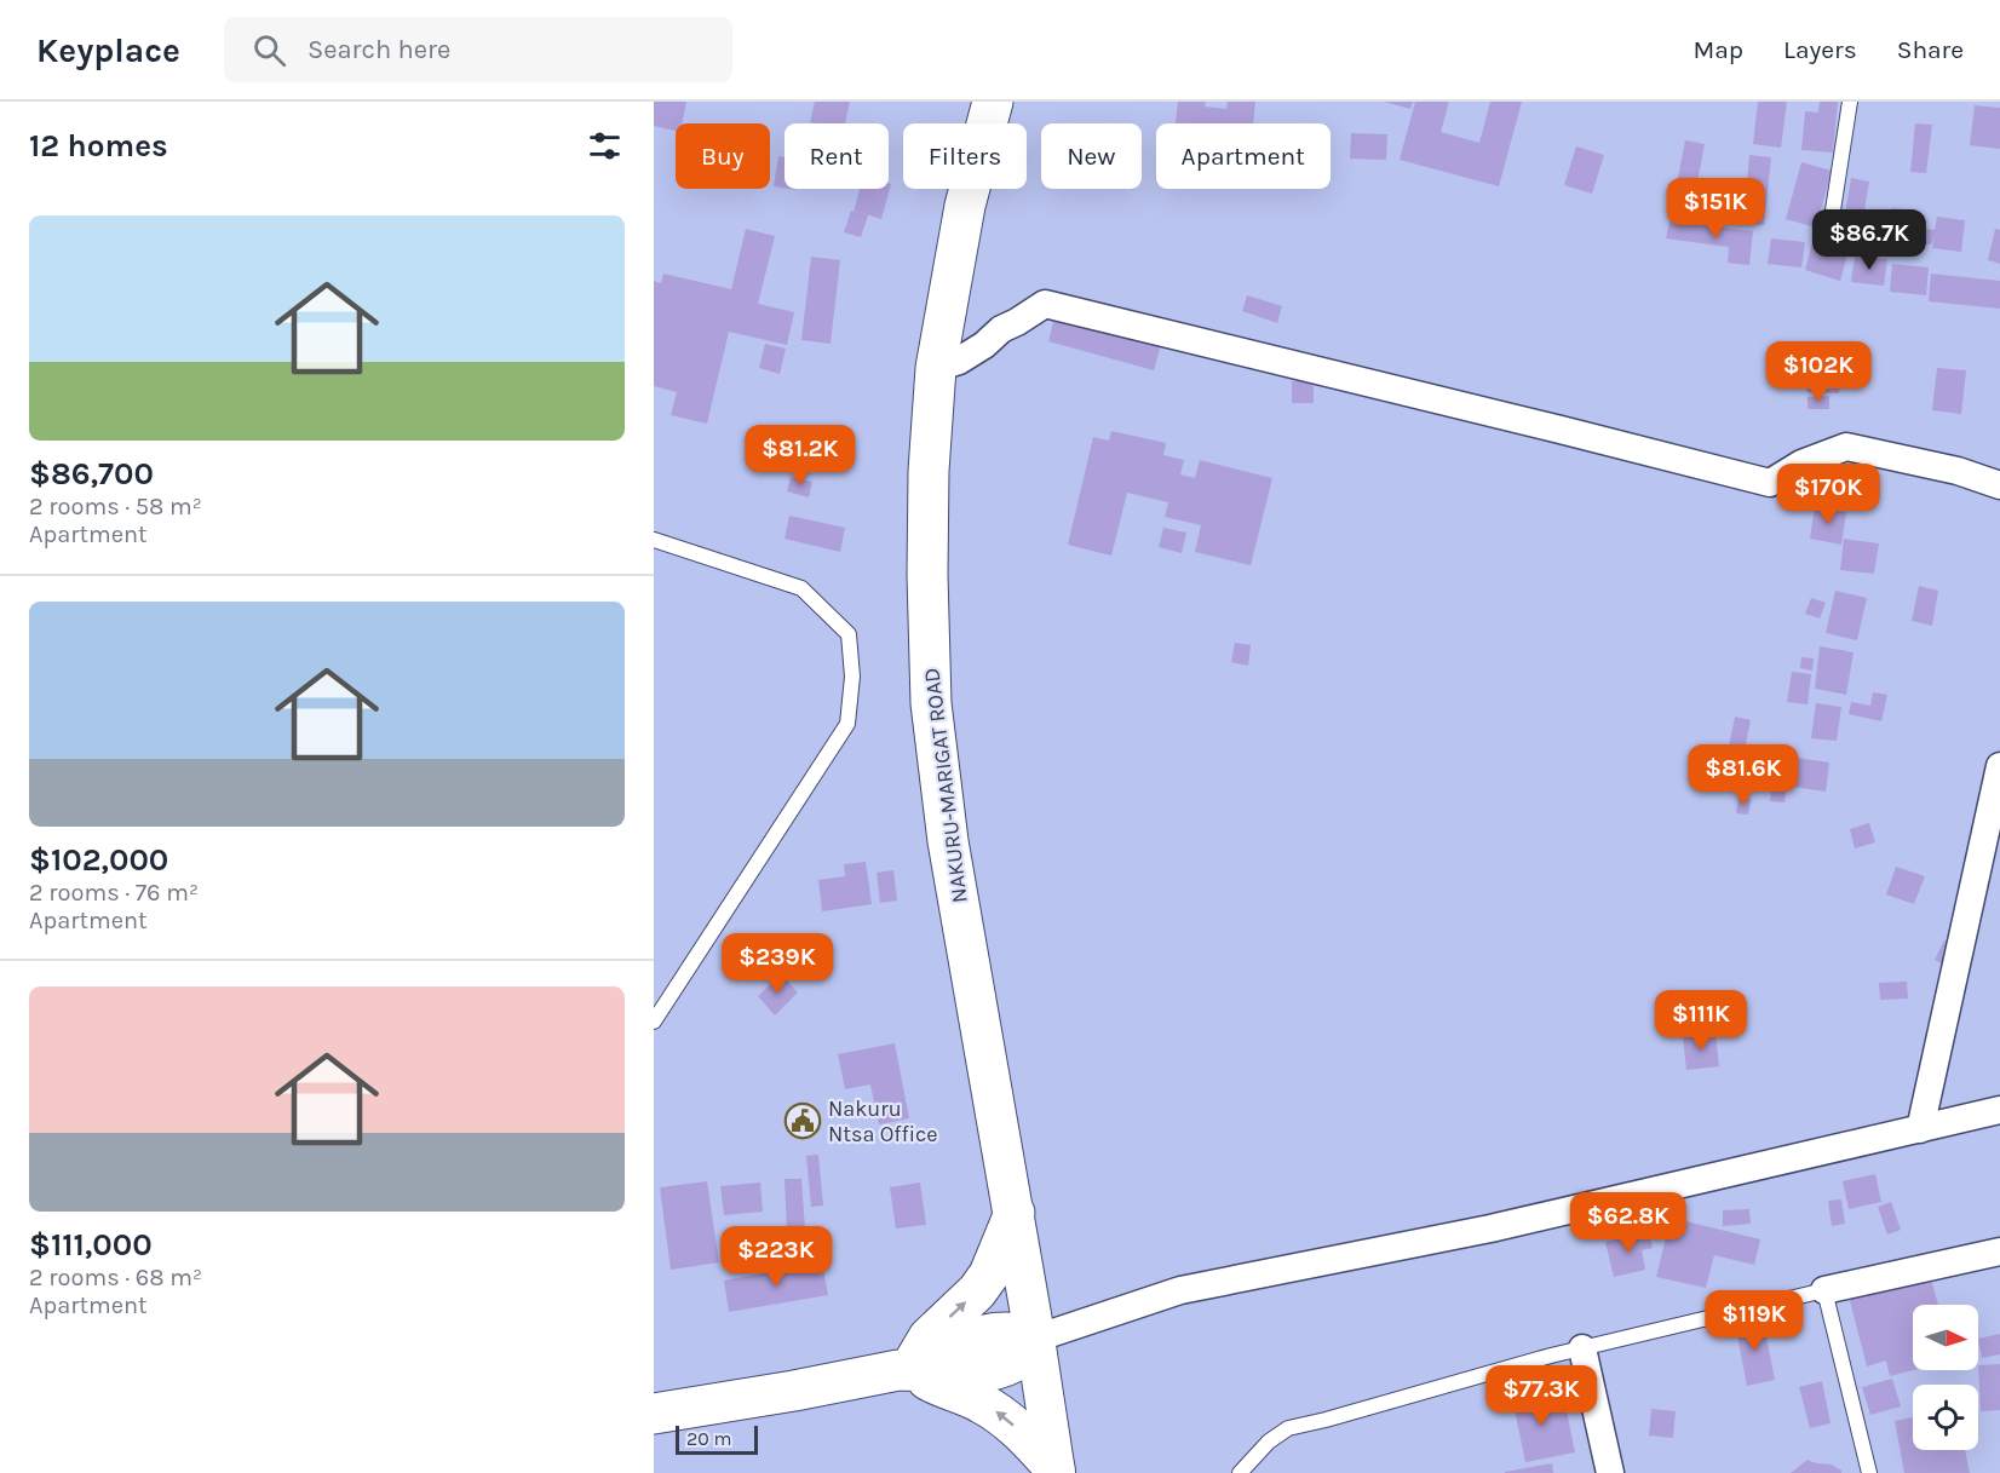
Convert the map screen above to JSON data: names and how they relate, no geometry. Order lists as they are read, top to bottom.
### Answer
{
  "streets": {
    "main road": ["NAKURU-MARIGAT ROAD"]
  },
  "places": {
    "public building": ["Nakuru Ntsa Office"]
  },
  "scale_bar": "20 m",
  "north": "right",
  "page": {
    "header": "Keyplace",
    "search": "Search here",
    "nav": ["Map", "Layers", "Share"],
    "heading": "12 homes",
    "chip": [
      "Buy",
      "Rent",
      "Filters",
      "New",
      "Apartment"
    ],
    "price": [
      "$151K",
      "$86.7K",
      "$102K",
      "$81.2K",
      "$170K",
      "$81.6K",
      "$239K",
      "$111K",
      "$62.8K",
      "$223K",
      "$119K",
      "$77.3K"
    ],
    "list": [
      {
        "name": "$86,700",
        "note": "2 rooms · 58 m² · Apartment"
      },
      {
        "name": "$102,000",
        "note": "2 rooms · 76 m² · Apartment"
      },
      {
        "name": "$111,000",
        "note": "2 rooms · 68 m² · Apartment"
      }
    ],
    "scale": "20 m"
  }
}
